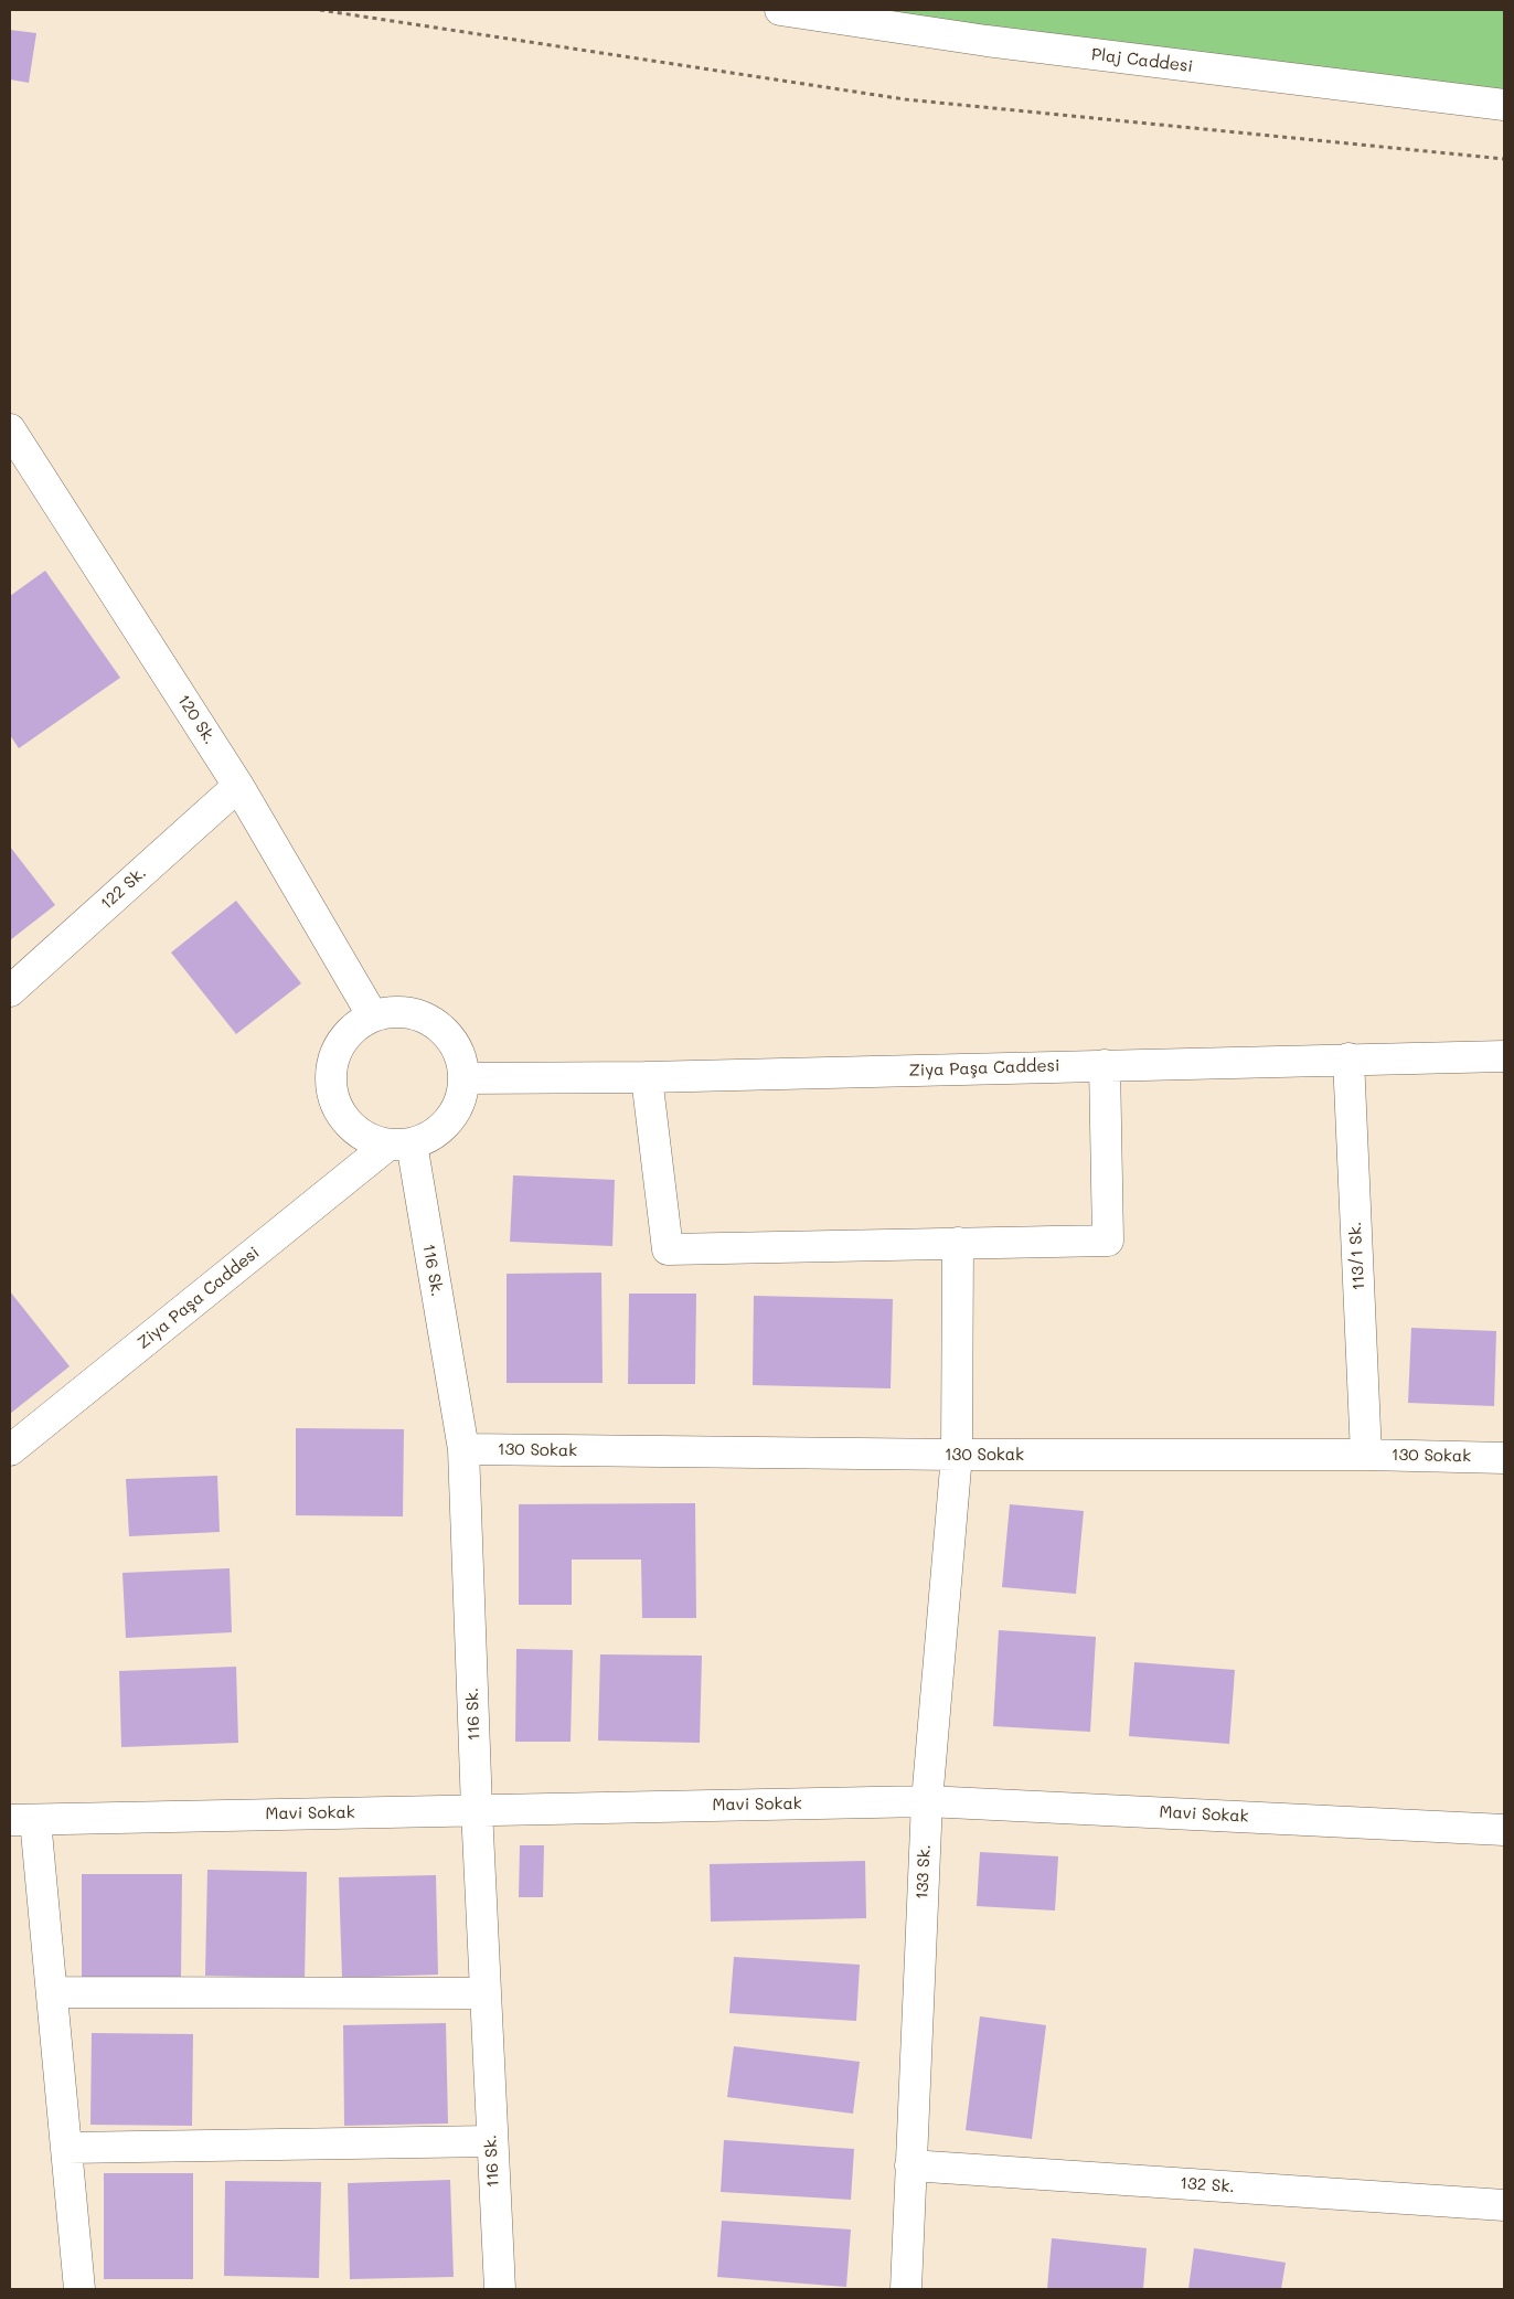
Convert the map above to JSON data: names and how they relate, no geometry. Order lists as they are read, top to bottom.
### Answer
{
  "streets": {
    "street": [
      "Plaj Caddesi",
      "120 Sk.",
      "122 Sk.",
      "Ziya Paşa Caddesi",
      "113/1 Sk.",
      "116 Sk.",
      "130 Sokak",
      "Mavi Sokak",
      "133 Sk.",
      "132 Sk."
    ]
  },
  "crossings": [
    ["120 Sk.", "122 Sk."],
    ["120 Sk.", "Ziya Paşa Caddesi"],
    ["120 Sk.", "116 Sk."],
    ["Ziya Paşa Caddesi", "113/1 Sk."],
    ["Ziya Paşa Caddesi", "116 Sk."],
    ["113/1 Sk.", "130 Sokak"],
    ["116 Sk.", "130 Sokak"],
    ["116 Sk.", "Mavi Sokak"],
    ["130 Sokak", "133 Sk."],
    ["Mavi Sokak", "133 Sk."],
    ["133 Sk.", "132 Sk."]
  ]
}
